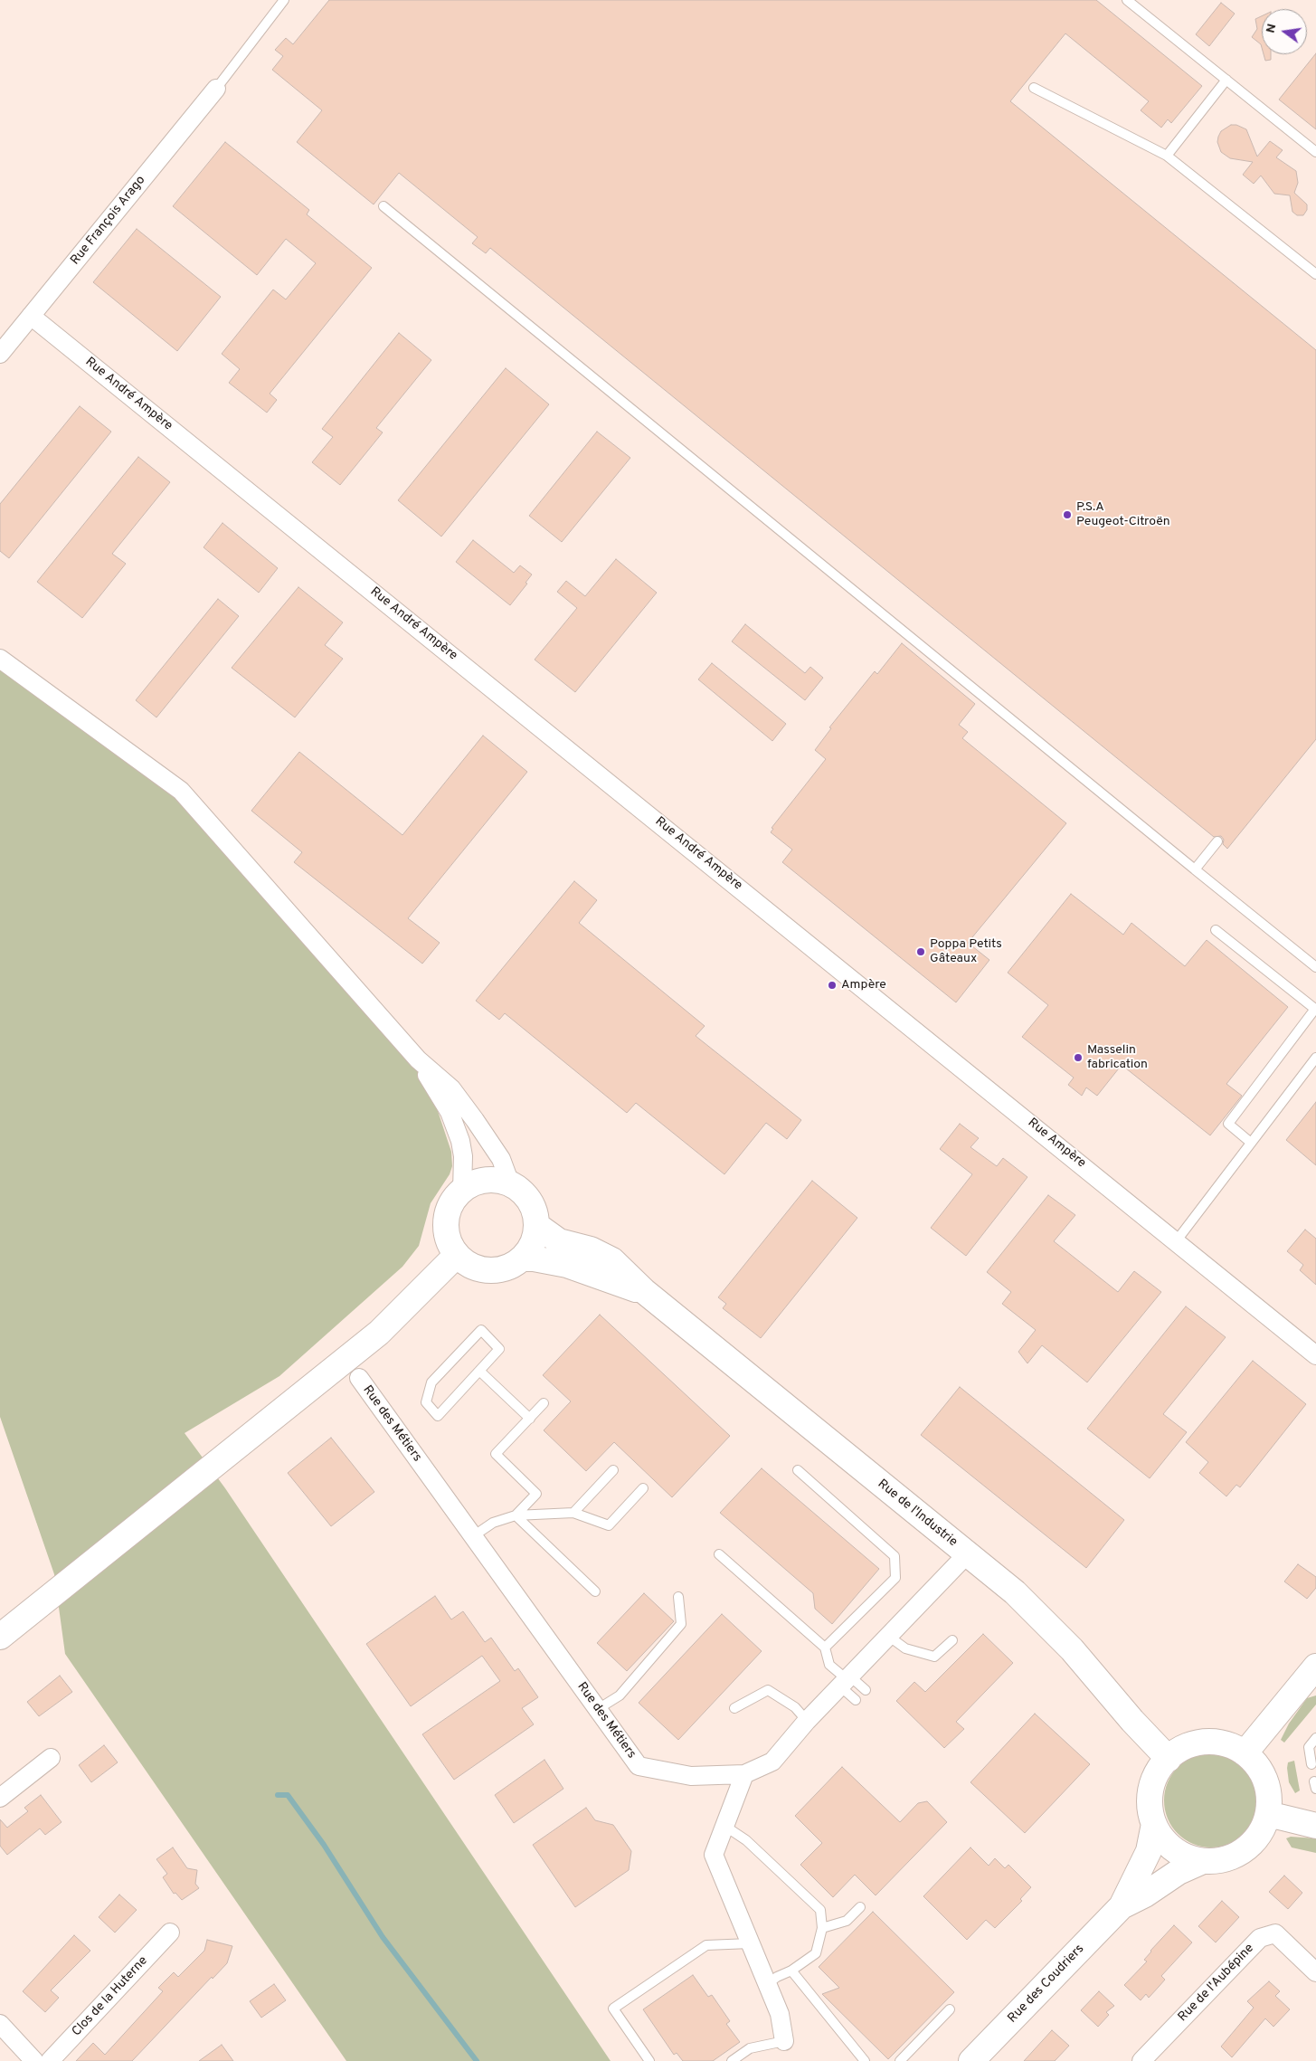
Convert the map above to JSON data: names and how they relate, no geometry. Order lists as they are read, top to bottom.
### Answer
{
  "streets": {
    "street": [
      "Rue François Arago",
      "Rue André Ampère",
      "Rue Ampère",
      "Rue des Métiers",
      "Rue de l'Industrie",
      "Rue de l'Aubépine",
      "Rue des Coudriers",
      "Clos de la Huterne"
    ]
  },
  "crossings": [
    ["Rue François Arago", "Rue André Ampère"],
    ["Rue André Ampère", "Rue Ampère"],
    ["Rue des Métiers", "Rue de l'Industrie"],
    ["Rue de l'Industrie", "Rue des Coudriers"]
  ],
  "places": [
    "P.S.A Peugeot-Citroën",
    "Poppa Petits Gâteaux",
    "Ampère",
    "Masselin fabrication"
  ],
  "north": "left"
}
